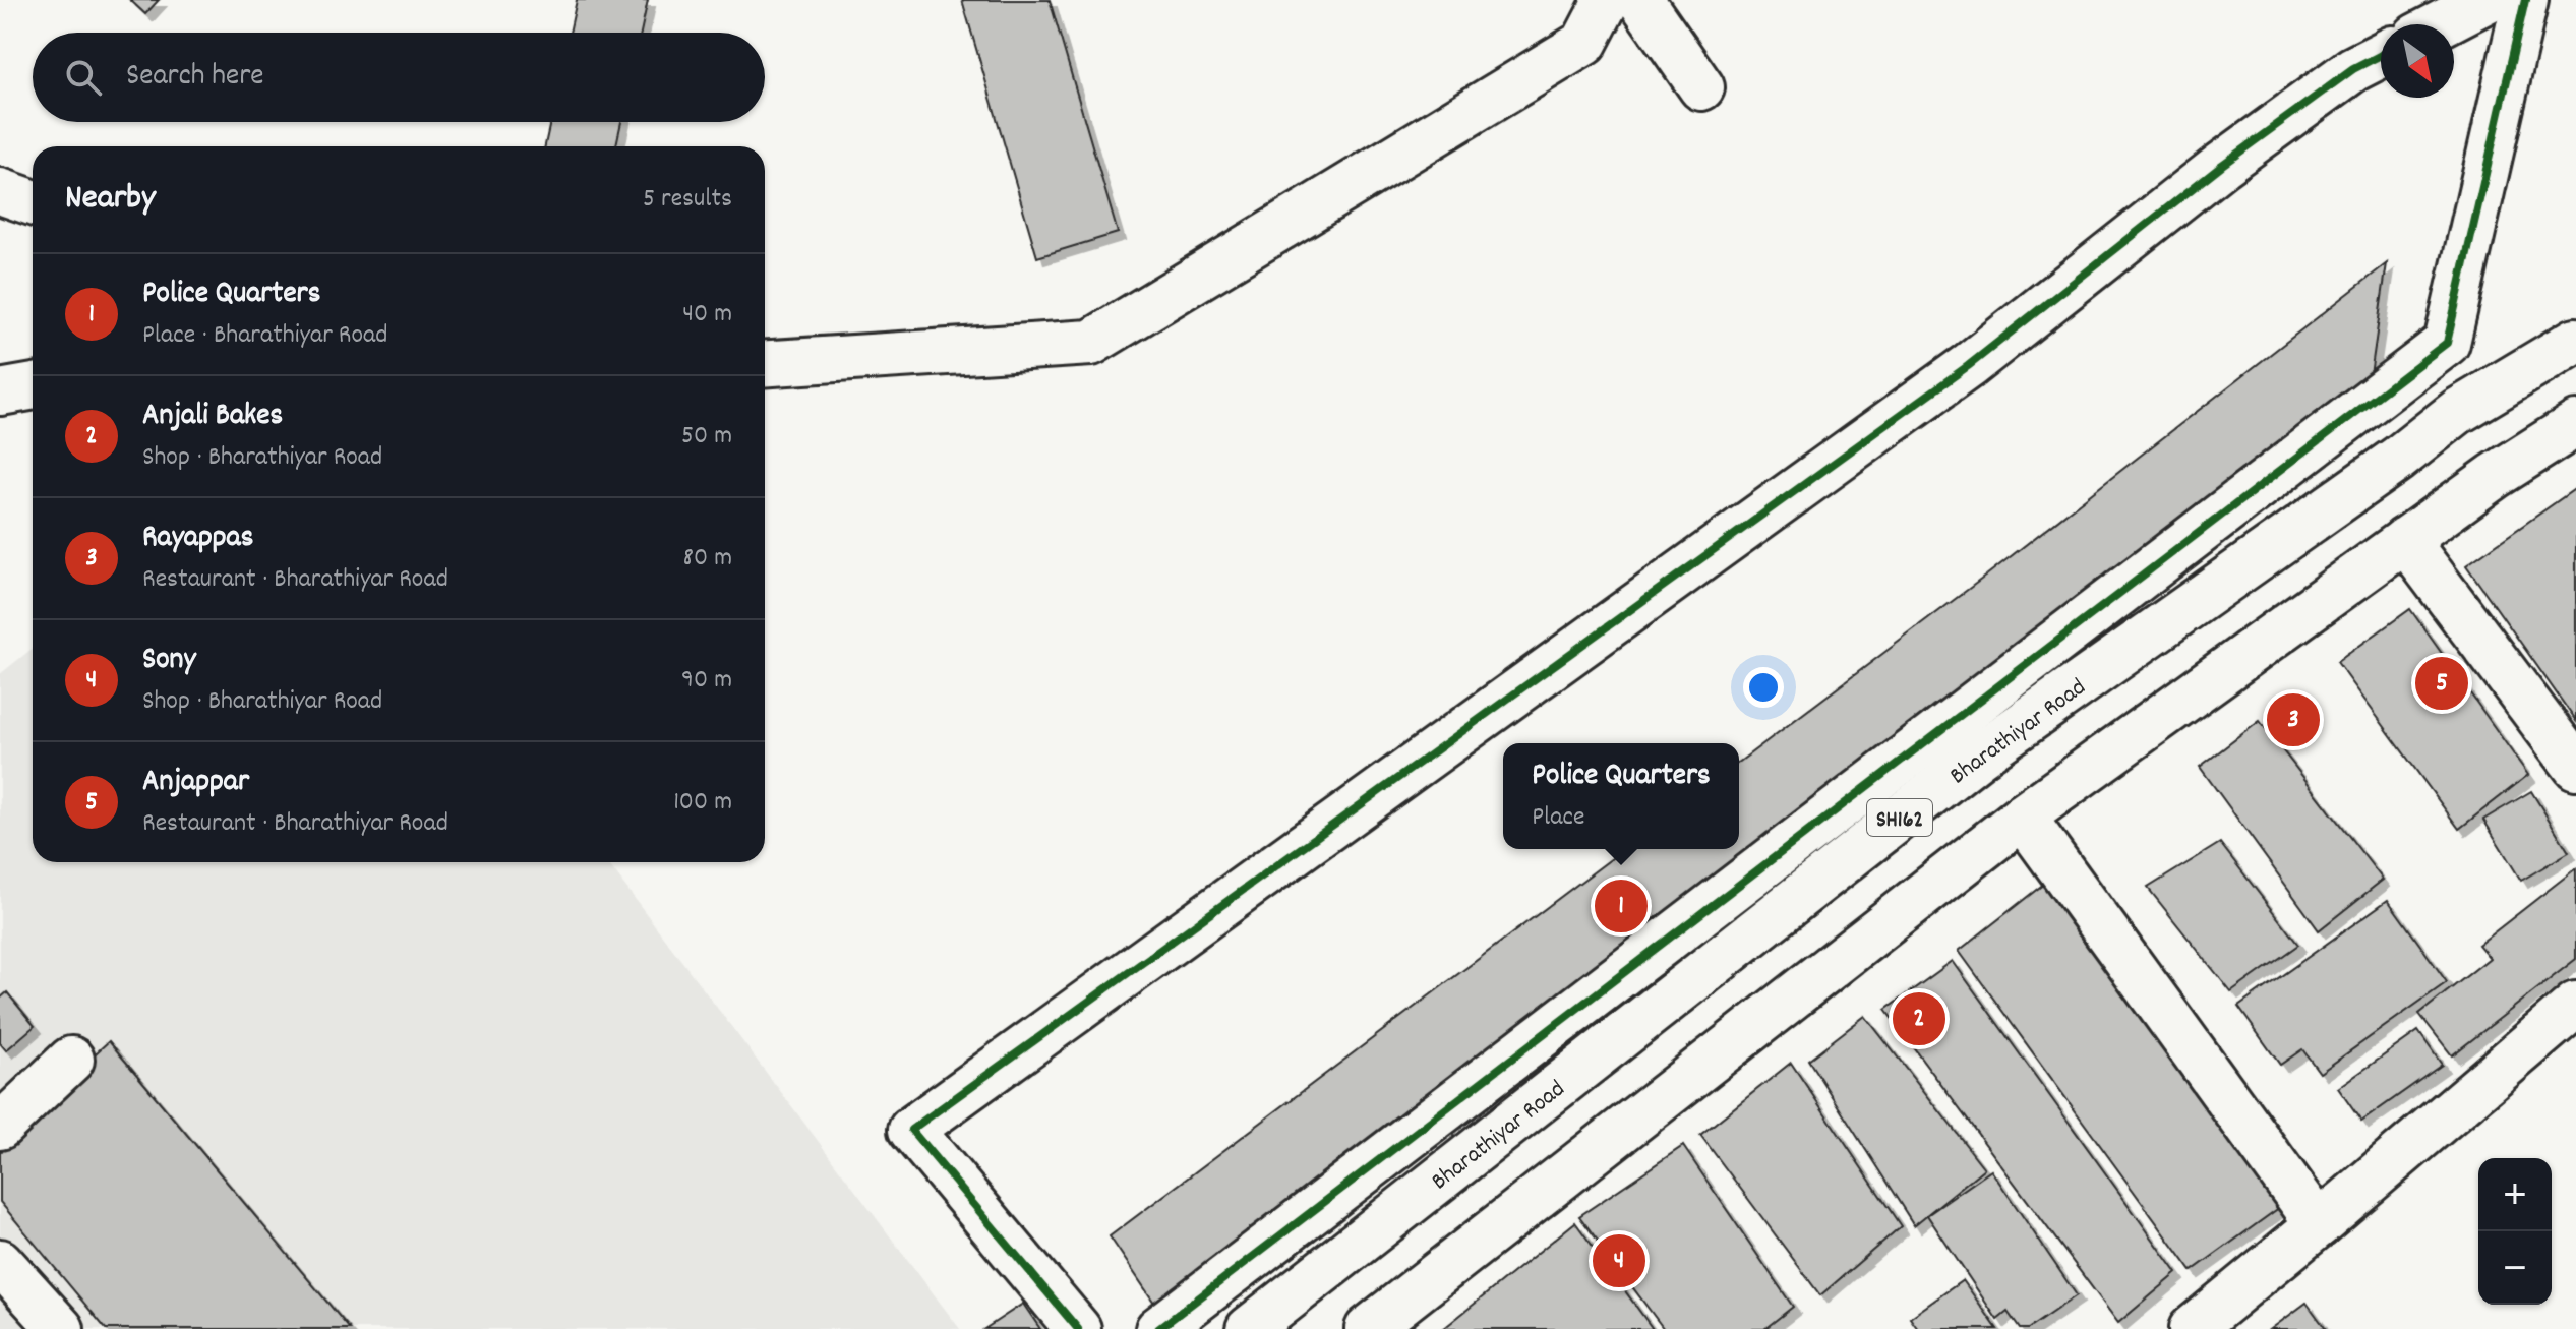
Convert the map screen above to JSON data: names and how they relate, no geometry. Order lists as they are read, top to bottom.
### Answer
{
  "streets": {
    "street": ["Bharathiyar Road", "SH162"]
  },
  "north": "bottom right",
  "page": {
    "search": "Search here",
    "heading": ["Nearby", "5 results"],
    "list": [
      {
        "mark": "1",
        "name": "Police Quarters",
        "note": "Place · Bharathiyar Road",
        "value": "40 m"
      },
      {
        "mark": "2",
        "name": "Anjali Bakes",
        "note": "Shop · Bharathiyar Road",
        "value": "50 m"
      },
      {
        "mark": "3",
        "name": "Rayappas",
        "note": "Restaurant · Bharathiyar Road",
        "value": "80 m"
      },
      {
        "mark": "4",
        "name": "Sony",
        "note": "Shop · Bharathiyar Road",
        "value": "90 m"
      },
      {
        "mark": "5",
        "name": "Anjappar",
        "note": "Restaurant · Bharathiyar Road",
        "value": "100 m"
      }
    ],
    "pins": [
      "5",
      "3",
      "1",
      "2",
      "4"
    ],
    "popup": ["Police Quarters", "Place"],
    "map_buttons": ["+", "−"]
  }
}
